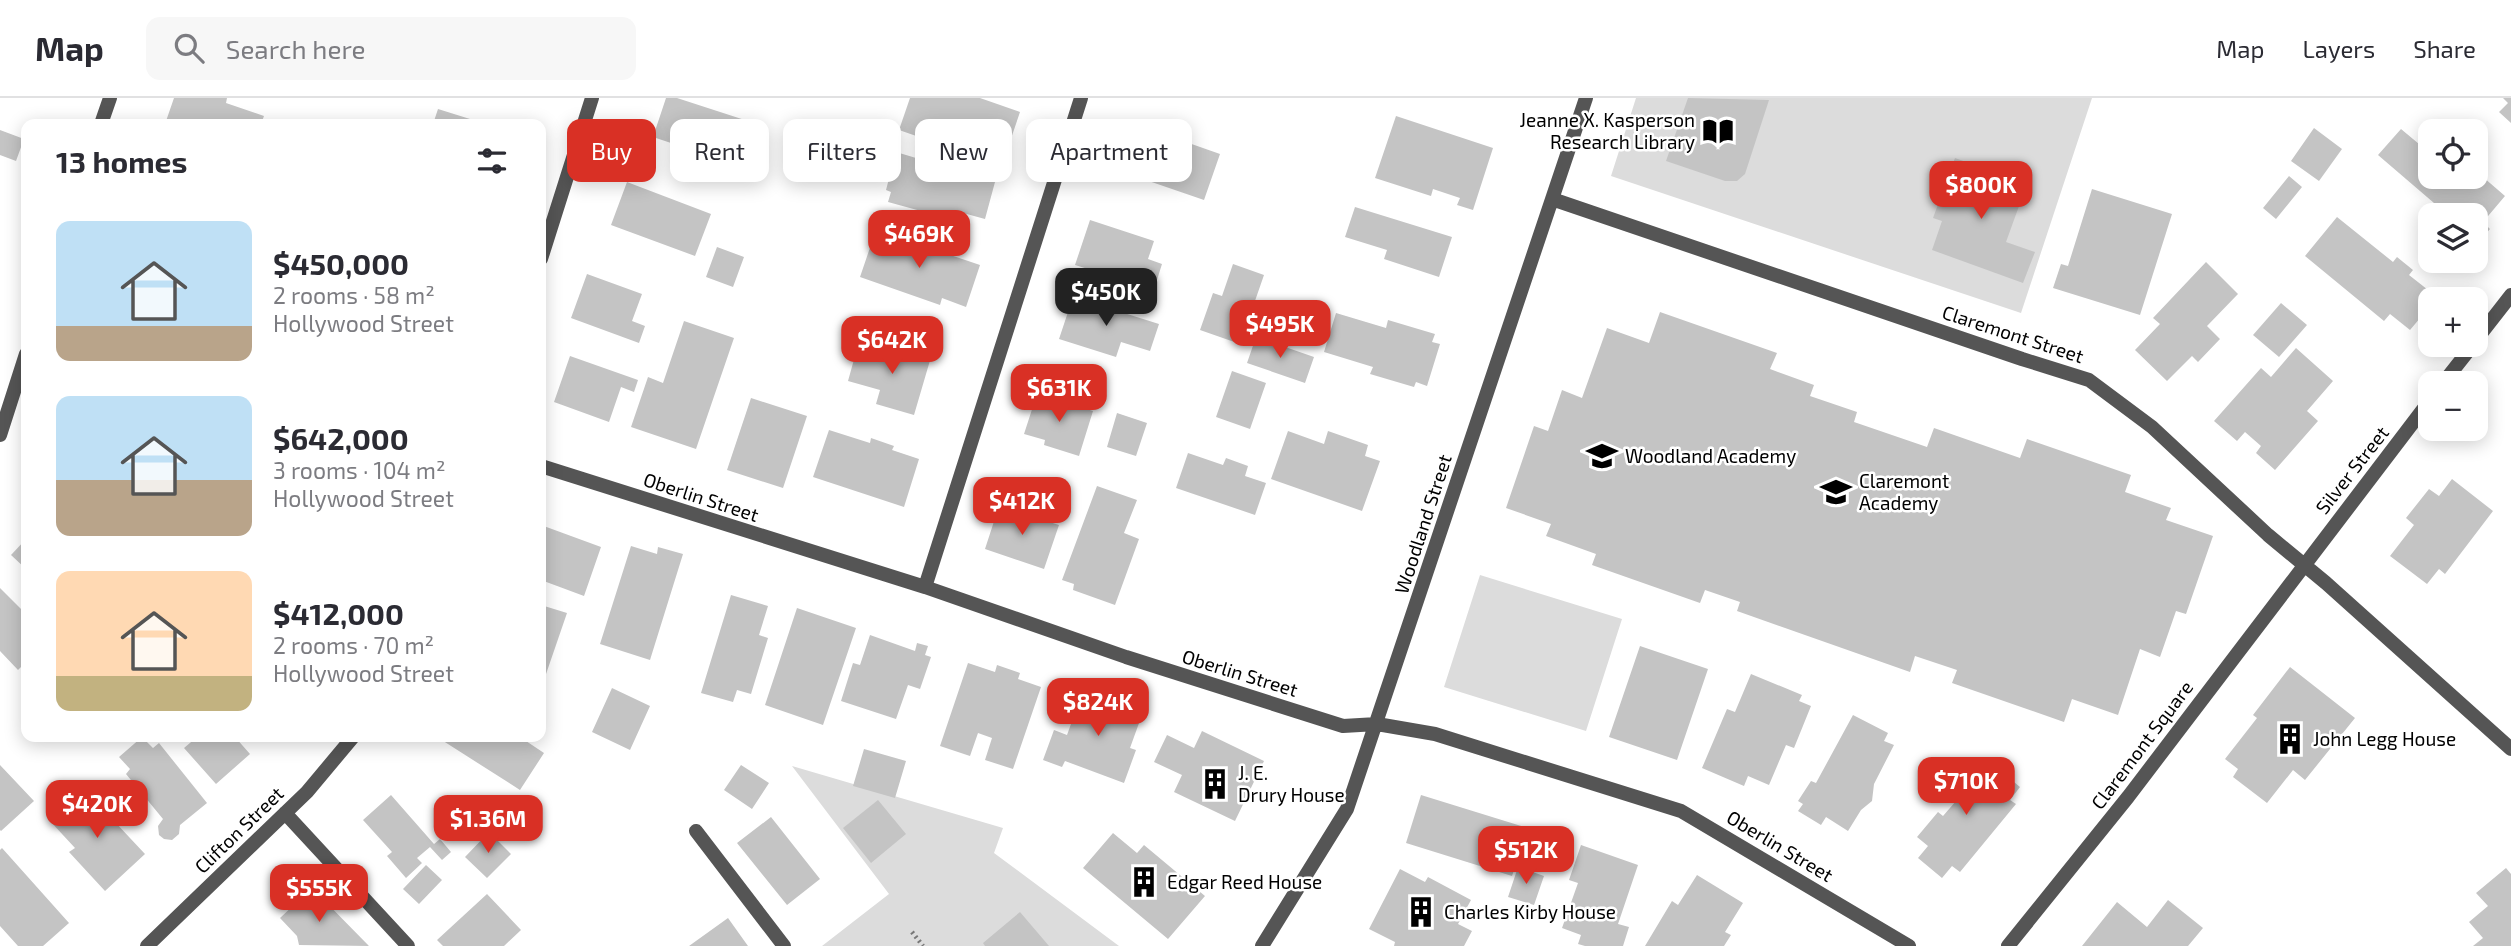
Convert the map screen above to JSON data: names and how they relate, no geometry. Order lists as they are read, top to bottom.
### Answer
{
  "streets": {
    "street": [
      "Claremont Street",
      "Silver Street",
      "Oberlin Street",
      "Woodland Street",
      "Claremont Square",
      "Clifton Street"
    ]
  },
  "crossings": [
    ["Claremont Street", "Silver Street"],
    ["Claremont Street", "Woodland Street"],
    ["Claremont Street", "Claremont Square"],
    ["Silver Street", "Claremont Square"],
    ["Oberlin Street", "Woodland Street"]
  ],
  "places": {
    "library": ["Jeanne X. Kasperson Research Library"],
    "school or university": ["Woodland Academy", "Claremont Academy"],
    "building": [
      "John Legg House",
      "J. E. Drury House",
      "Edgar Reed House",
      "Charles Kirby House"
    ]
  },
  "page": {
    "header": "Map",
    "search": "Search here",
    "nav": ["Map", "Layers", "Share"],
    "map_buttons": ["+", "−"],
    "chip": [
      "Buy",
      "Rent",
      "Filters",
      "New",
      "Apartment"
    ],
    "heading": "13 homes",
    "price": [
      "$800K",
      "$469K",
      "$450K",
      "$495K",
      "$642K",
      "$631K",
      "$412K",
      "$824K",
      "$710K",
      "$420K",
      "$1.36M",
      "$512K",
      "$555K"
    ],
    "list": [
      {
        "name": "$450,000",
        "note": "2 rooms · 58 m² · Hollywood Street"
      },
      {
        "name": "$642,000",
        "note": "3 rooms · 104 m² · Hollywood Street"
      },
      {
        "name": "$412,000",
        "note": "2 rooms · 70 m² · Hollywood Street"
      }
    ]
  }
}
